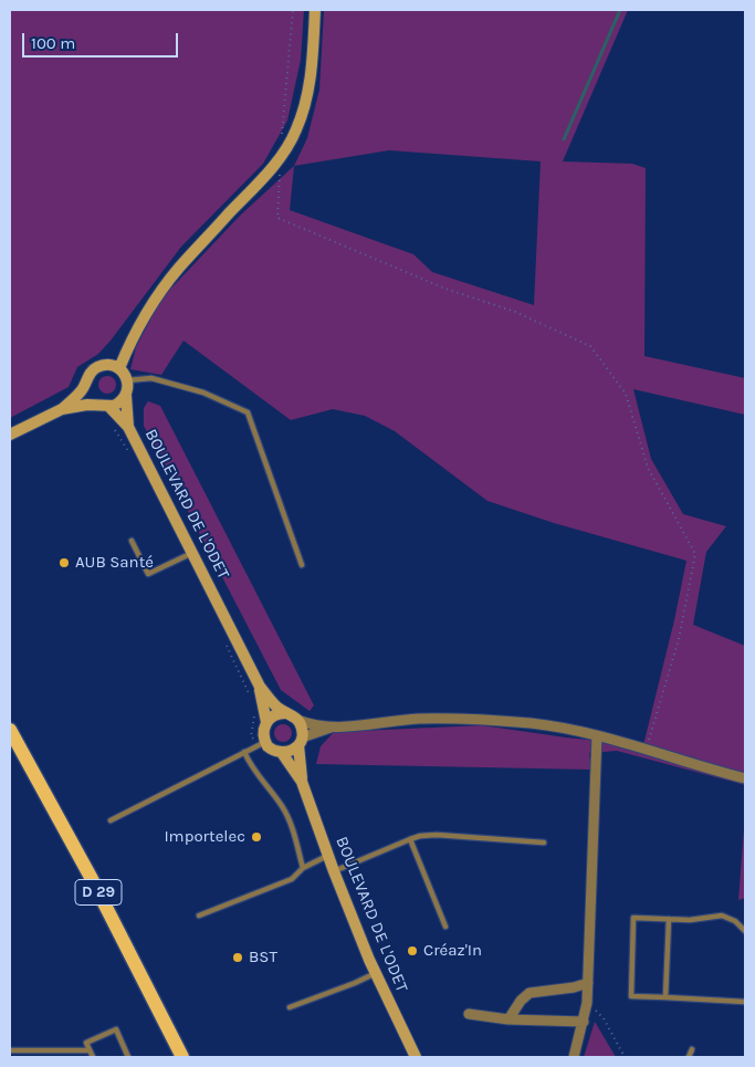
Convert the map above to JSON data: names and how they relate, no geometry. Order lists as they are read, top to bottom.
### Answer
{
  "streets": {
    "main road": ["D 29"],
    "street": ["BOULEVARD DE L'ODET"]
  },
  "places": [
    "AUB Santé",
    "Importelec",
    "Créaz'In",
    "BST"
  ],
  "scale_bar": "100 m"
}
